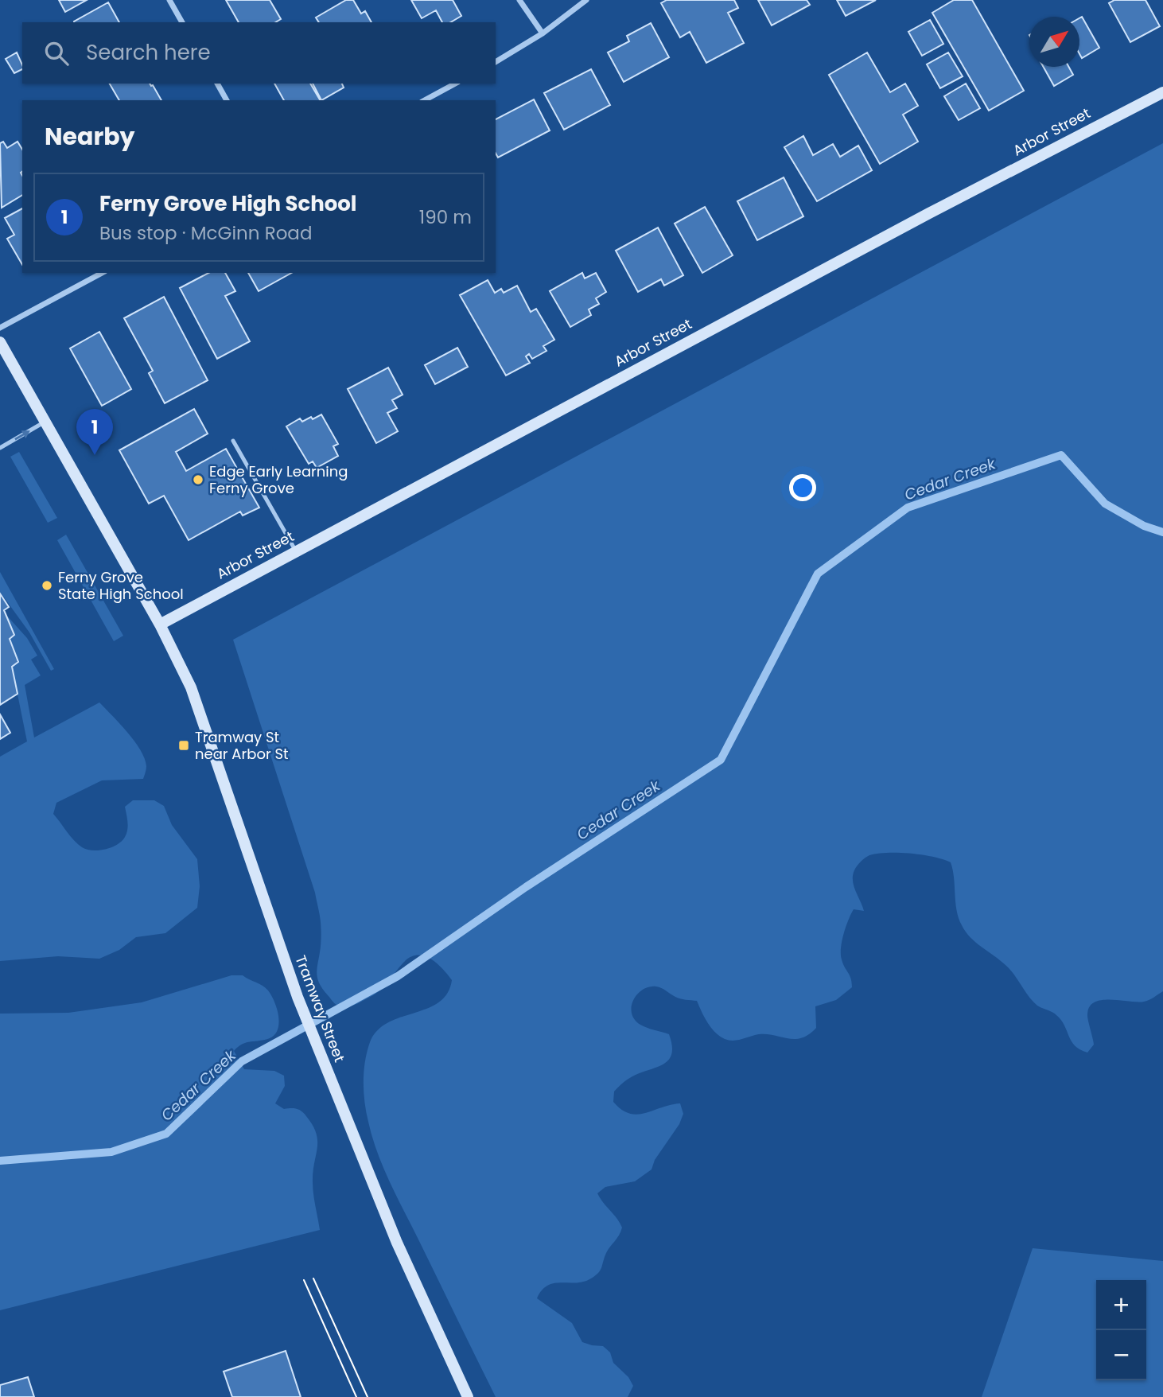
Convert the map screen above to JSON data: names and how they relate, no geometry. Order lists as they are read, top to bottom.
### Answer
{
  "streets": {
    "street": ["Arbor Street", "Tramway Street"]
  },
  "crossings": [
    ["Arbor Street", "Tramway Street"]
  ],
  "water": ["Cedar Creek"],
  "places": {
    "other": ["Edge Early Learning Ferny Grove", "Ferny Grove State High School"],
    "transit": ["Tramway St near Arbor St"]
  },
  "north": "top right",
  "page": {
    "search": "Search here",
    "heading": "Nearby",
    "list": [
      {
        "mark": "1",
        "name": "Ferny Grove High School",
        "note": "Bus stop · McGinn Road",
        "value": "190 m"
      }
    ],
    "pins": "1",
    "map_buttons": ["+", "−"]
  }
}
